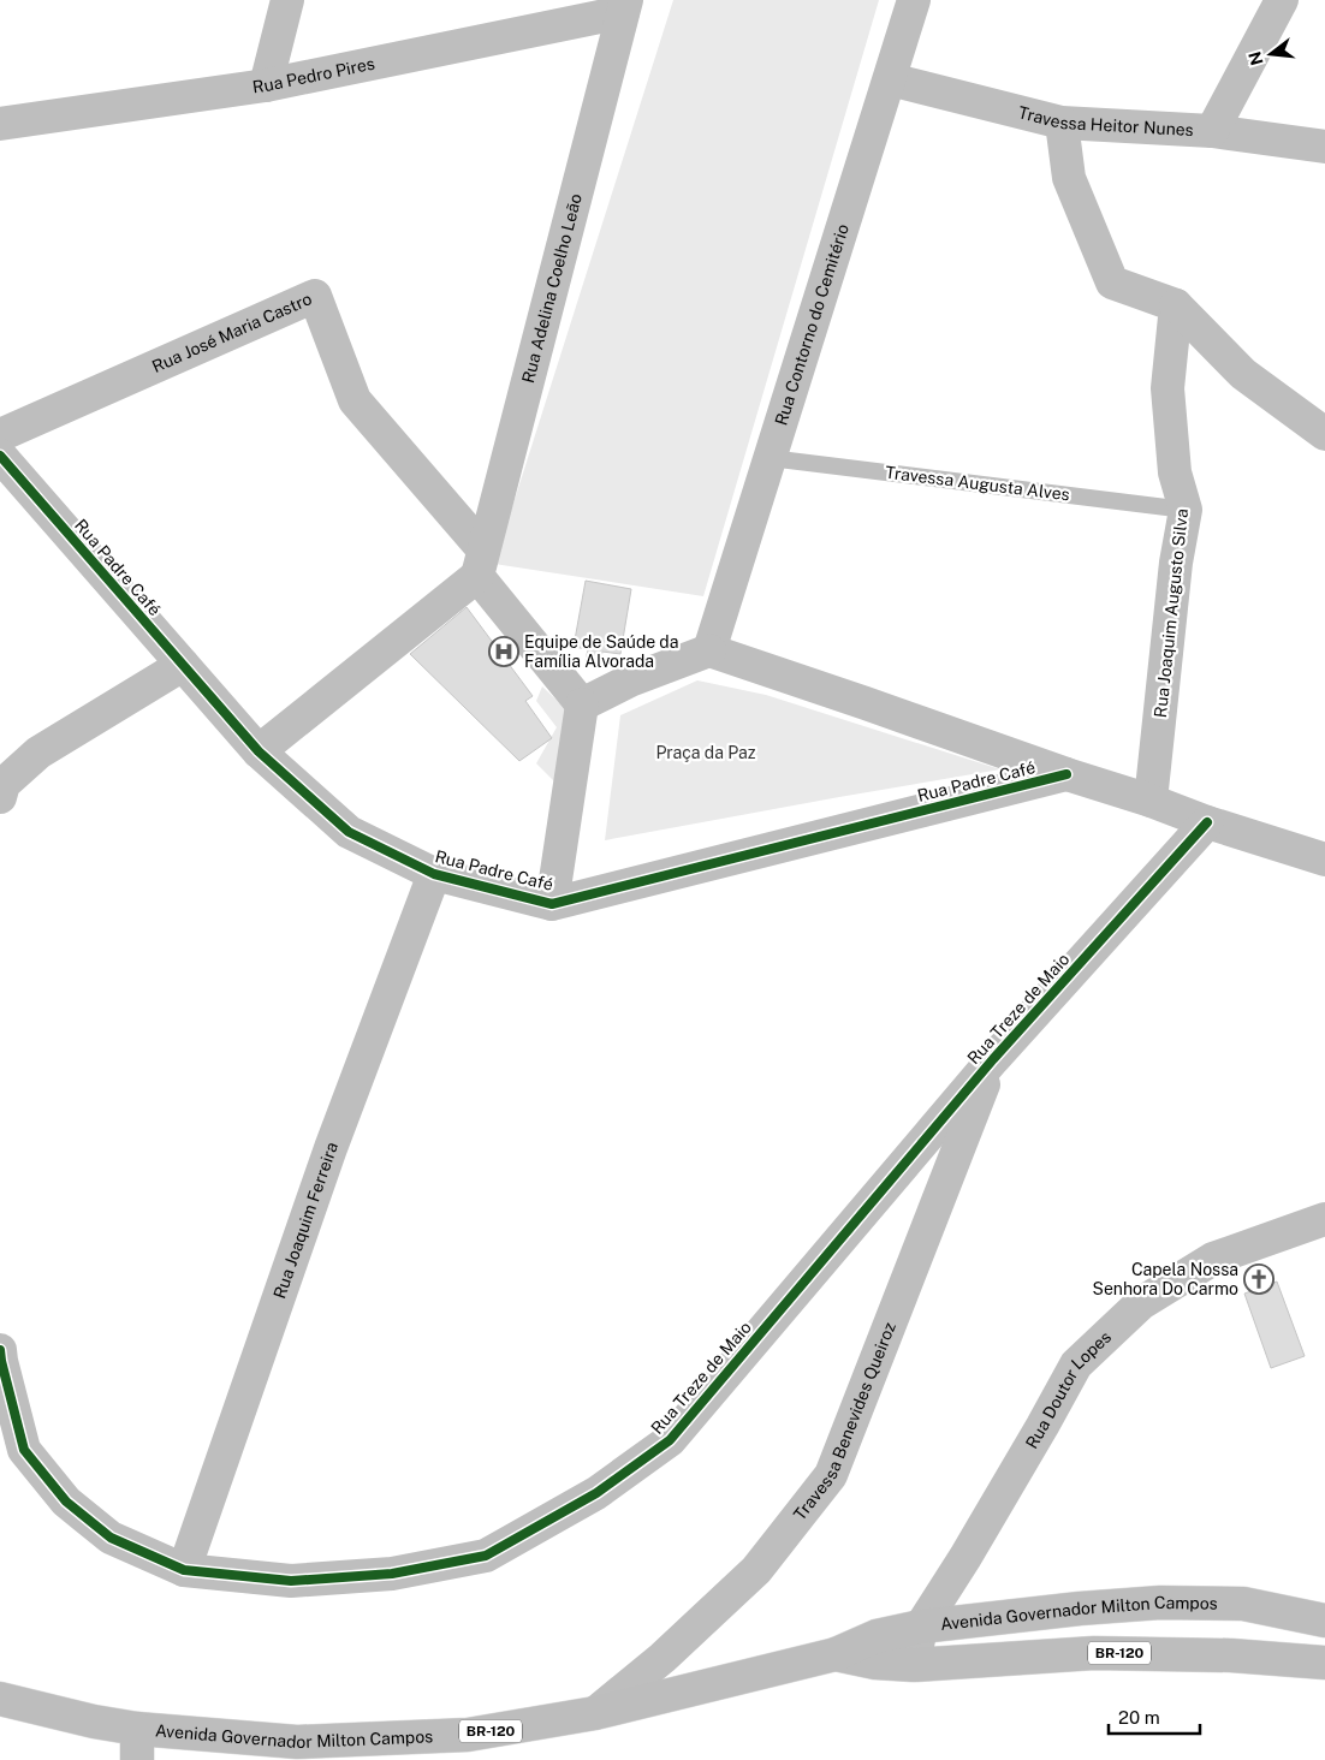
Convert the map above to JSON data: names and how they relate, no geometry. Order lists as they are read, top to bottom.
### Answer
{
  "streets": {
    "main road": ["Avenida Governador Milton Campos", "BR-120"],
    "street": [
      "Rua Pedro Pires",
      "Travessa Heitor Nunes",
      "Rua Adelina Coelho Leão",
      "Rua Contorno do Cemitério",
      "Rua José Maria Castro",
      "Rua Padre Café",
      "Rua Joaquim Augusto Silva",
      "Rua Treze de Maio",
      "Rua Joaquim Ferreira",
      "Rua Doutor Lopes",
      "Travessa Benevides Queiroz"
    ],
    "lane": ["Travessa Augusta Alves"]
  },
  "crossings": [
    ["Rua Pedro Pires", "Rua Adelina Coelho Leão"],
    ["Travessa Heitor Nunes", "Rua Contorno do Cemitério"],
    ["Rua Adelina Coelho Leão", "Rua José Maria Castro"],
    ["Rua Contorno do Cemitério", "Travessa Augusta Alves"],
    ["Travessa Augusta Alves", "Rua Joaquim Augusto Silva"],
    ["Rua Padre Café", "Rua Joaquim Ferreira"],
    ["Rua Treze de Maio", "Rua Joaquim Ferreira"],
    ["Rua Treze de Maio", "Travessa Benevides Queiroz"],
    ["Rua Doutor Lopes", "Avenida Governador Milton Campos"],
    ["Travessa Benevides Queiroz", "Avenida Governador Milton Campos"]
  ],
  "parks": ["Praça da Paz"],
  "places": {
    "hospital": ["Equipe de Saúde da Família Alvorada"],
    "church": ["Capela Nossa Senhora Do Carmo"]
  },
  "scale_bar": "20 m",
  "north": "left"
}
